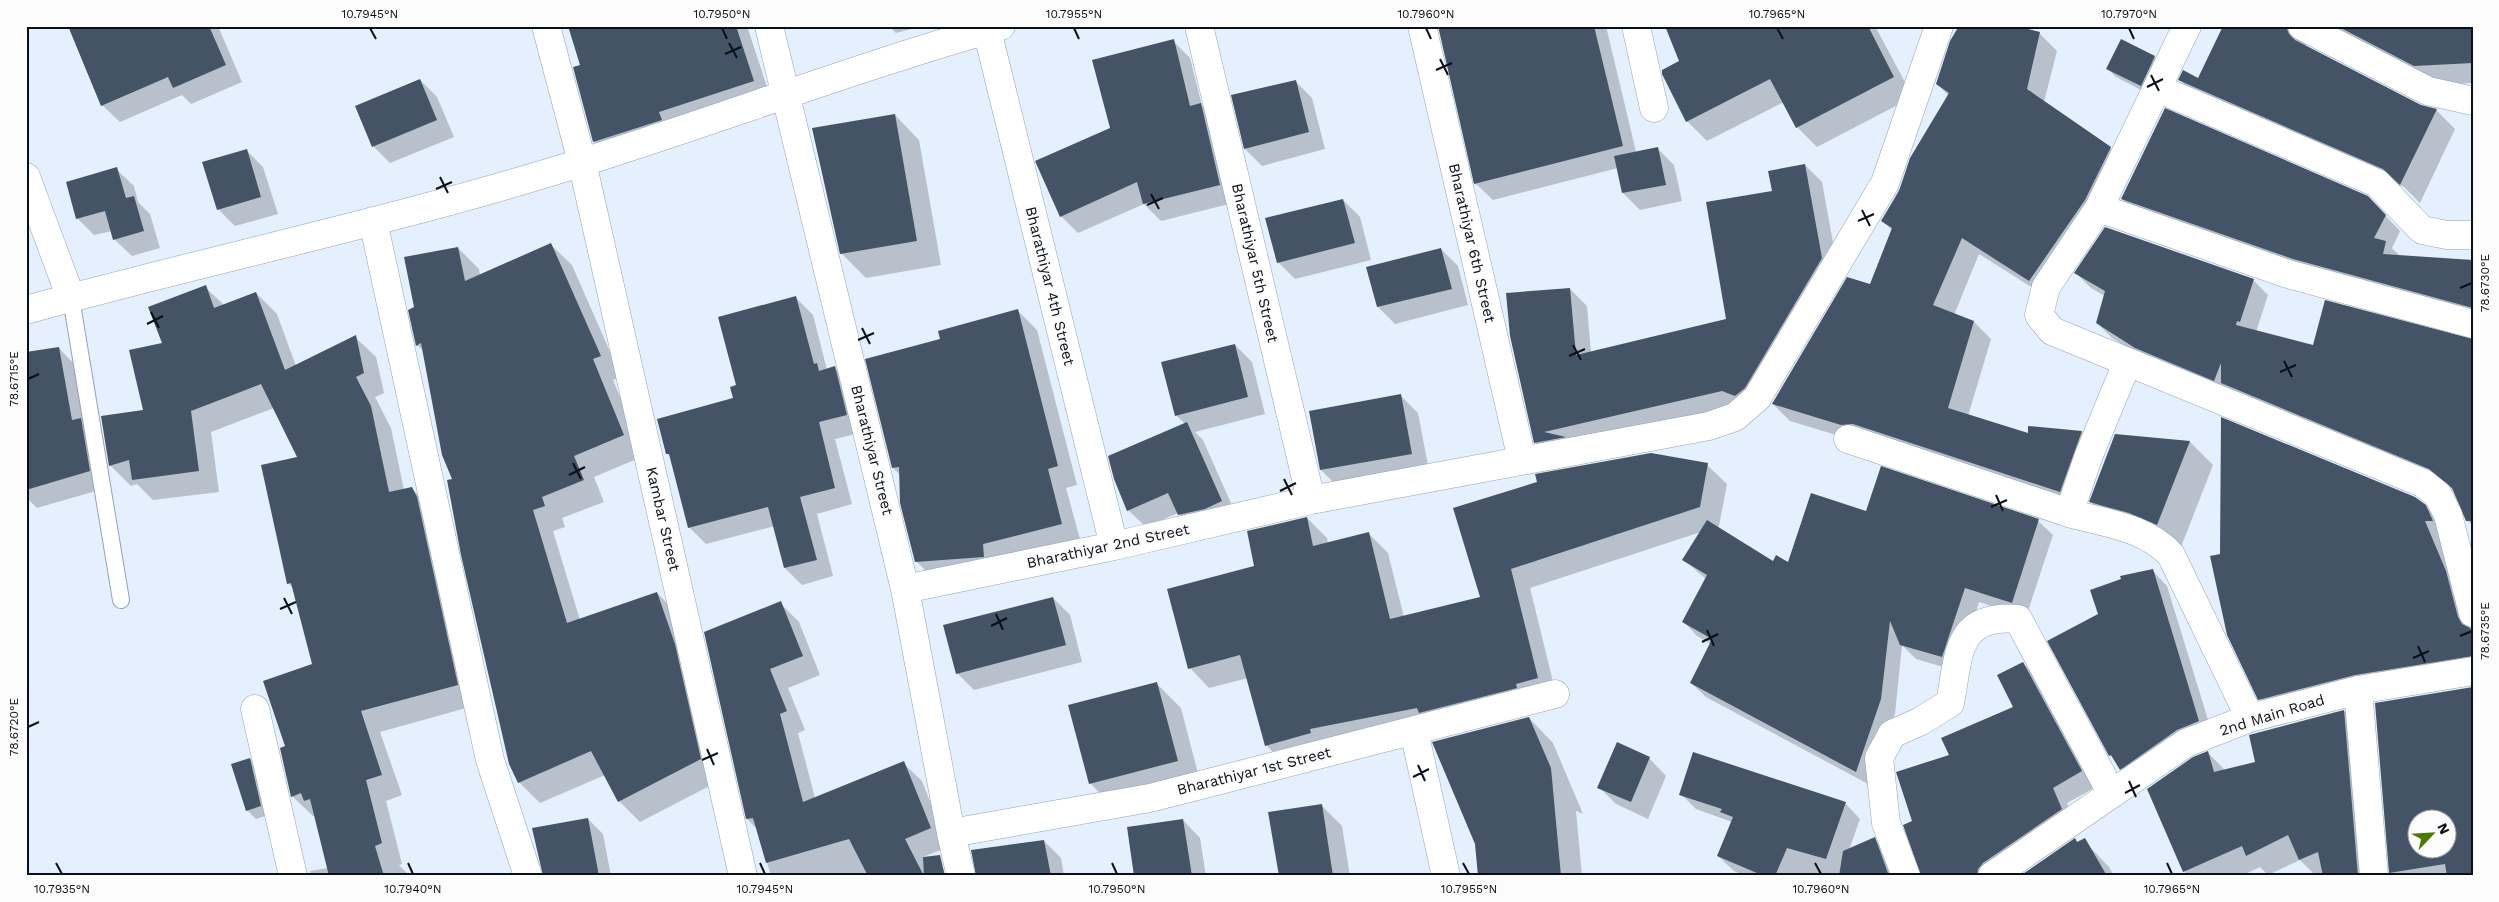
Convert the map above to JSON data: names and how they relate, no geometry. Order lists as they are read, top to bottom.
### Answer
{
  "streets": {
    "street": [
      "Bharathiyar 6th Street",
      "Bharathiyar 5th Street",
      "Bharathiyar 4th Street",
      "Bharathiyar Street",
      "Kambar Street",
      "Bharathiyar 2nd Street",
      "2nd Main Road",
      "Bharathiyar 1st Street"
    ]
  },
  "crossings": [
    ["Bharathiyar 6th Street", "Bharathiyar 2nd Street"],
    ["Bharathiyar 5th Street", "Bharathiyar 2nd Street"],
    ["Bharathiyar 4th Street", "Bharathiyar 2nd Street"],
    ["Bharathiyar Street", "Bharathiyar 2nd Street"],
    ["Bharathiyar Street", "Bharathiyar 1st Street"]
  ],
  "north": "top right",
  "coordinates": [
    "10.7945°N",
    "10.7950°N",
    "10.7955°N",
    "10.7960°N",
    "10.7965°N",
    "10.7970°N",
    "78.6730°E",
    "78.6715°E",
    "78.6735°E",
    "78.6720°E",
    "10.7935°N",
    "10.7940°N"
  ]
}
